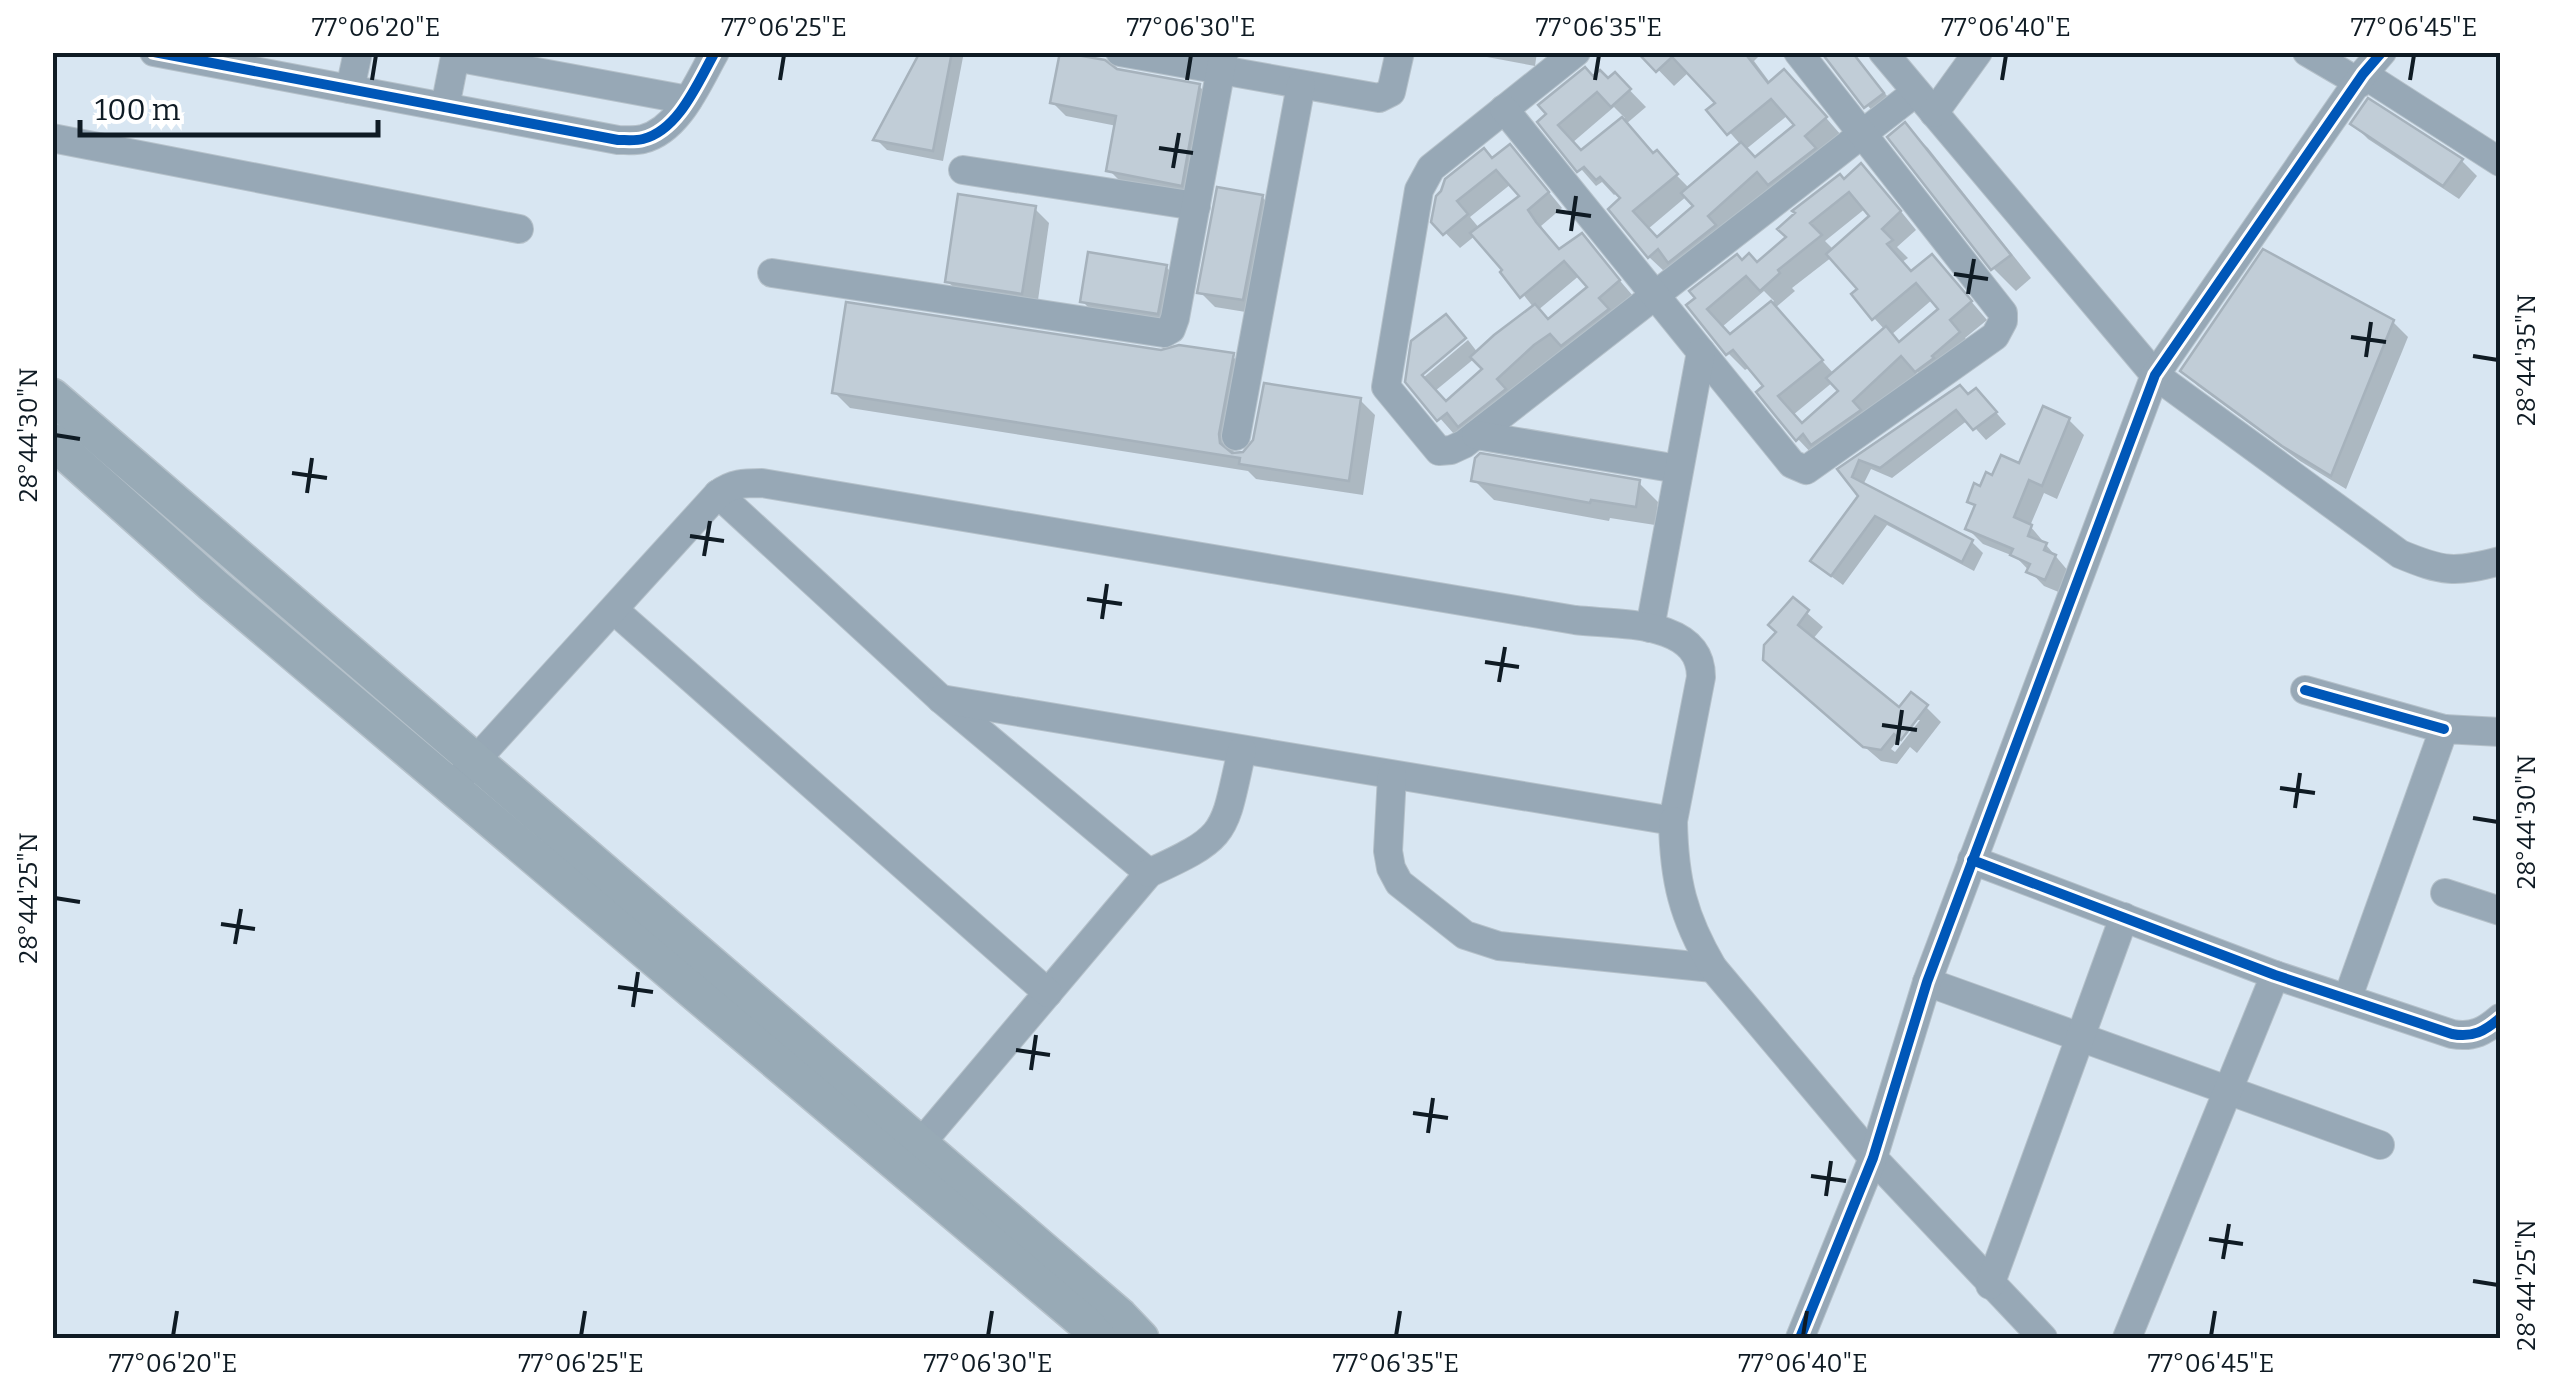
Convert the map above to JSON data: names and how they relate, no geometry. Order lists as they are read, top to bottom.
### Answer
{
  "scale_bar": "100 m",
  "coordinates": [
    "77°06'20\"E",
    "77°06'25\"E",
    "77°06'30\"E",
    "77°06'35\"E",
    "77°06'40\"E",
    "77°06'45\"E",
    "28°44'35\"N",
    "28°44'30\"N",
    "28°44'25\"N"
  ]
}
